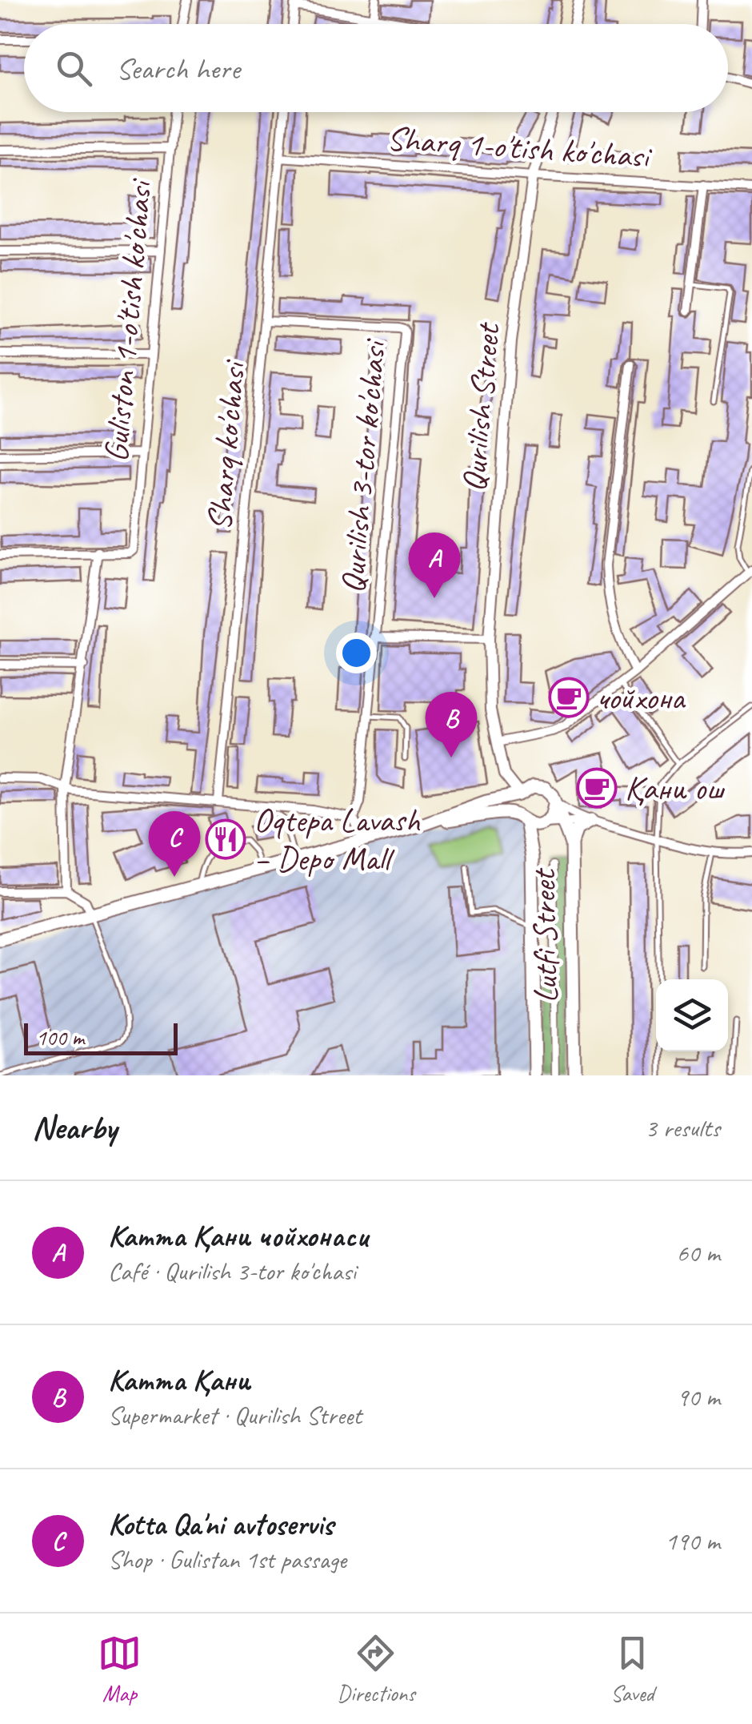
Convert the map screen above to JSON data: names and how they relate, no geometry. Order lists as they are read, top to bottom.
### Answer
{
  "streets": {
    "main road": ["Lutfi Street"],
    "street": [
      "Sharq 1-o'tish ko'chasi",
      "Guliston 1-o'tish ko'chasi",
      "Qurilish Street",
      "Sharq ko'chasi",
      "Qurilish 3-tor ko'chasi"
    ]
  },
  "crossings": [
    ["Sharq 1-o'tish ko'chasi", "Qurilish Street"],
    ["Sharq 1-o'tish ko'chasi", "Sharq ko'chasi"],
    ["Qurilish Street", "Lutfi Street"],
    ["Sharq ko'chasi", "Qurilish 3-tor ko'chasi"]
  ],
  "places": {
    "cafe": ["чойхона", "Қани ош"],
    "restaurant": ["Oqtepa Lavash – Depo Mall"]
  },
  "scale_bar": "100 m",
  "page": {
    "search": "Search here",
    "pins": ["A", "B", "C"],
    "scale": "100 m",
    "heading": ["Nearby", "3 results"],
    "list": [
      {
        "mark": "A",
        "name": "Катта Қани чойхонаси",
        "note": "Café · Qurilish 3-tor ko'chasi",
        "value": "60 m"
      },
      {
        "mark": "B",
        "name": "Катта Қани",
        "note": "Supermarket · Qurilish Street",
        "value": "90 m"
      },
      {
        "mark": "C",
        "name": "Kotta Qa'ni avtoservis",
        "note": "Shop · Gulistan 1st passage",
        "value": "190 m"
      }
    ],
    "nav": ["Map", "Directions", "Saved"]
  }
}
